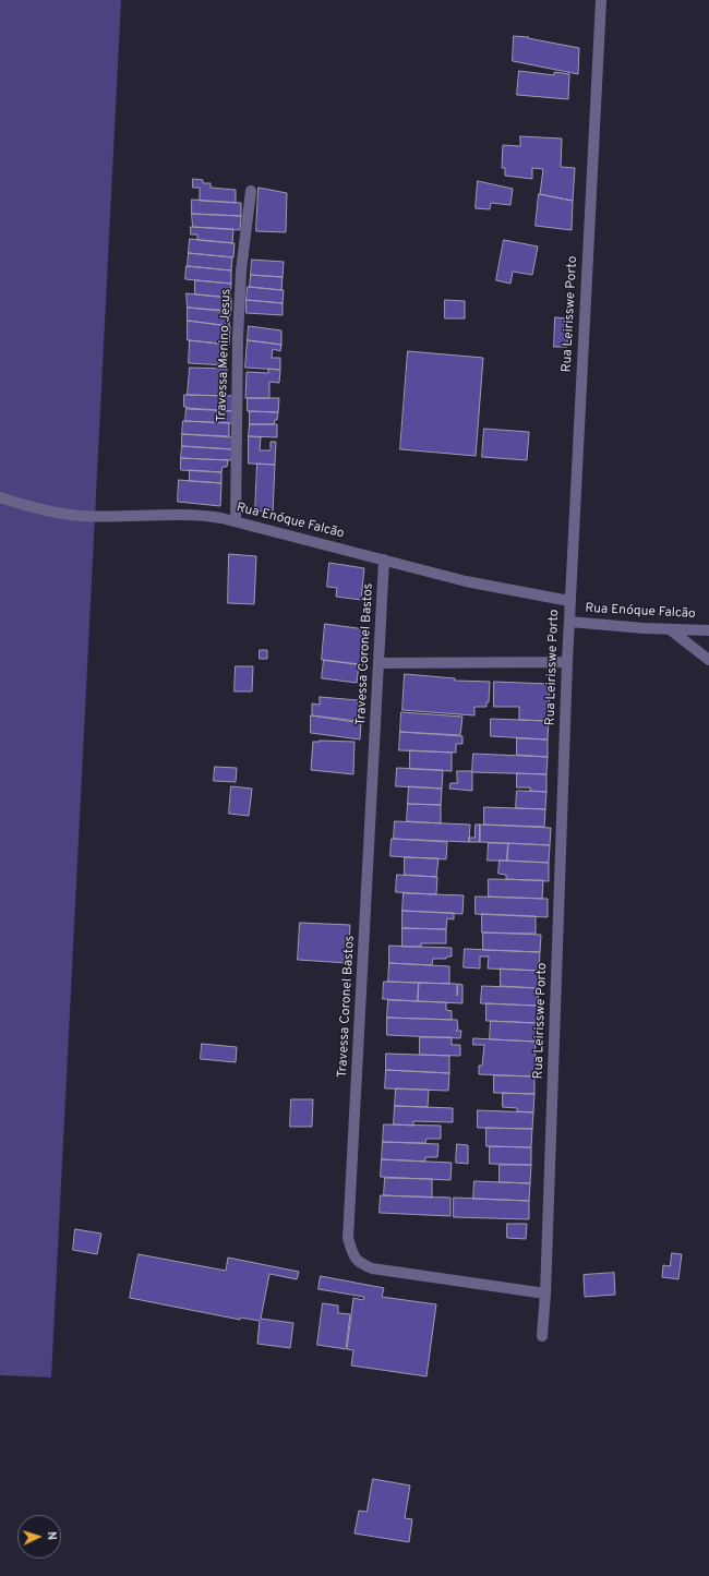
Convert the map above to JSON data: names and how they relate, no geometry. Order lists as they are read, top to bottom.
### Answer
{
  "streets": {
    "street": [
      "Rua Leirisswe Porto",
      "Travessa Menino Jesus",
      "Rua Enóque Falcão",
      "Travessa Coronel Bastos"
    ]
  },
  "crossings": [
    ["Rua Leirisswe Porto", "Rua Enóque Falcão"],
    ["Rua Leirisswe Porto", "Travessa Coronel Bastos"],
    ["Travessa Menino Jesus", "Rua Enóque Falcão"],
    ["Rua Enóque Falcão", "Travessa Coronel Bastos"]
  ],
  "north": "right"
}
